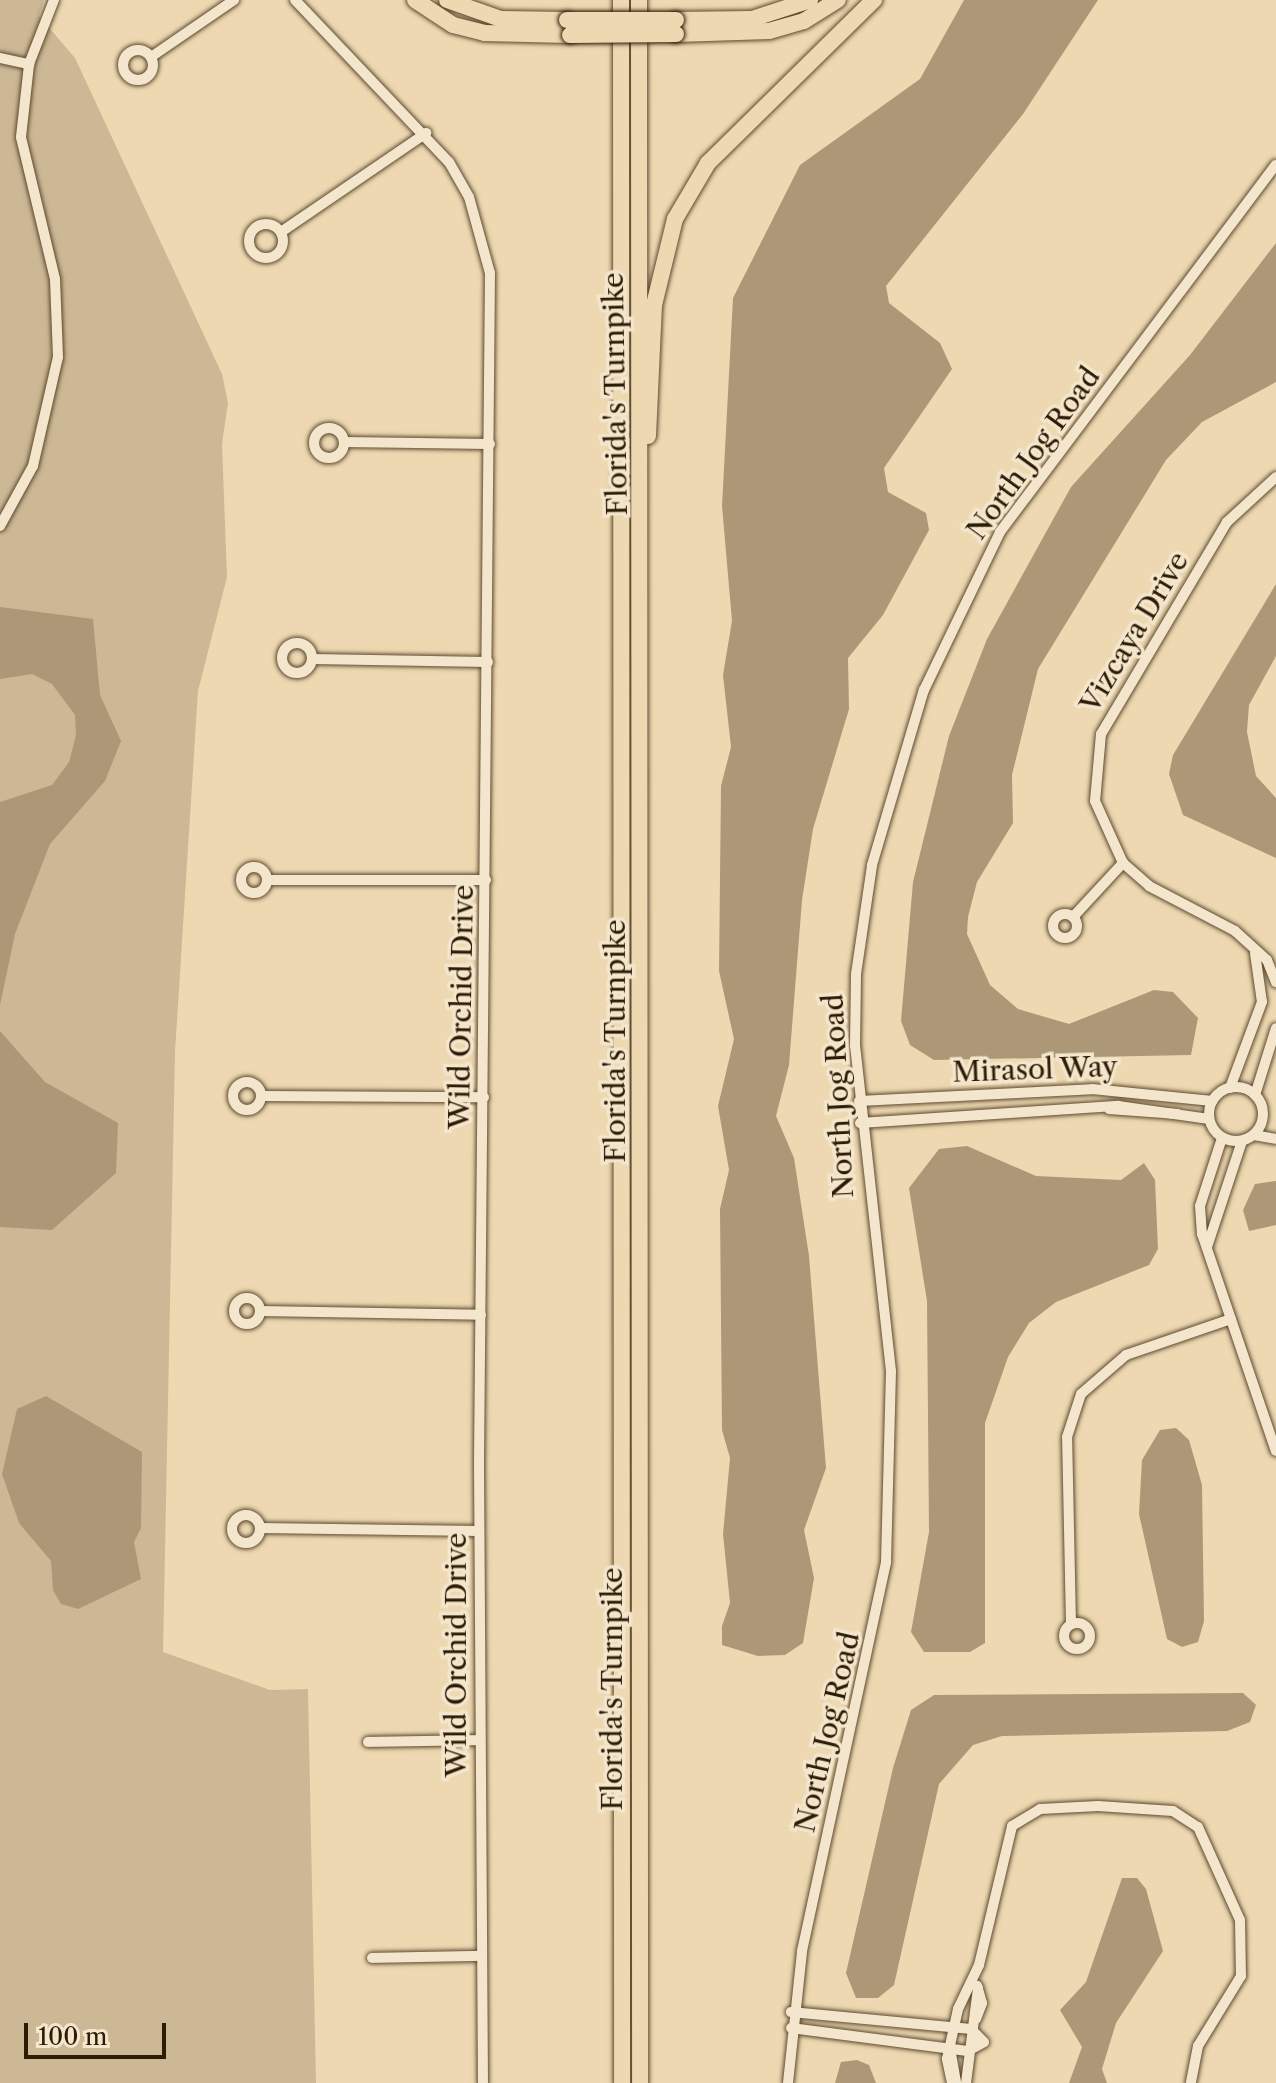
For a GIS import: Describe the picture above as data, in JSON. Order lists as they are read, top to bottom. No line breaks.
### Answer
{"streets":{"highway":["Florida's Turnpike"],"street":["North Jog Road","Vizcaya Drive","Wild Orchid Drive","Mirasol Way"]},"crossings":[["North Jog Road","Mirasol Way"]],"scale_bar":"100 m"}
